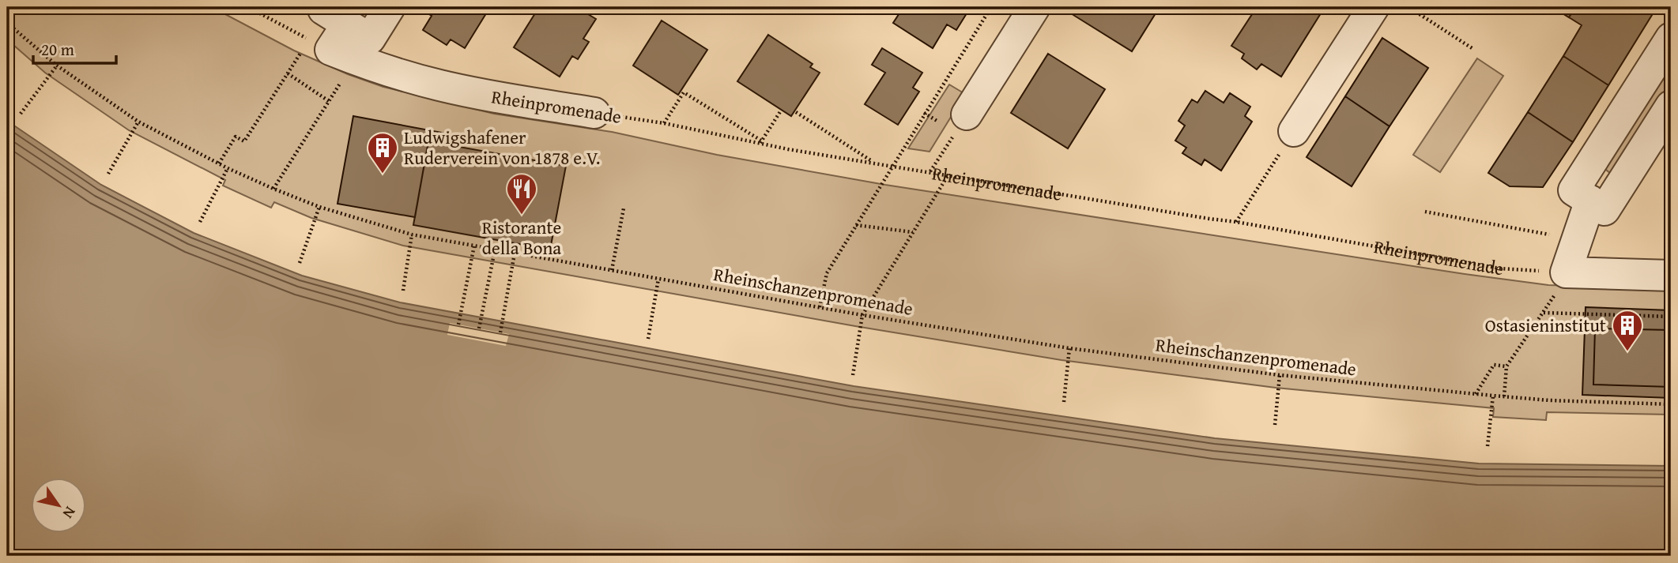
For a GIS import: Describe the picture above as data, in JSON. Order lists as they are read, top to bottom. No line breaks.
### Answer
{"streets":{"street":["Rheinpromenade"],"path":["Rheinschanzenpromenade"]},"places":{"building":["Ludwigshafener Ruderverein von 1878 e.V.","Ostasieninstitut"],"restaurant":["Ristorante della Bona"]},"scale_bar":"20 m","north":"bottom right"}
